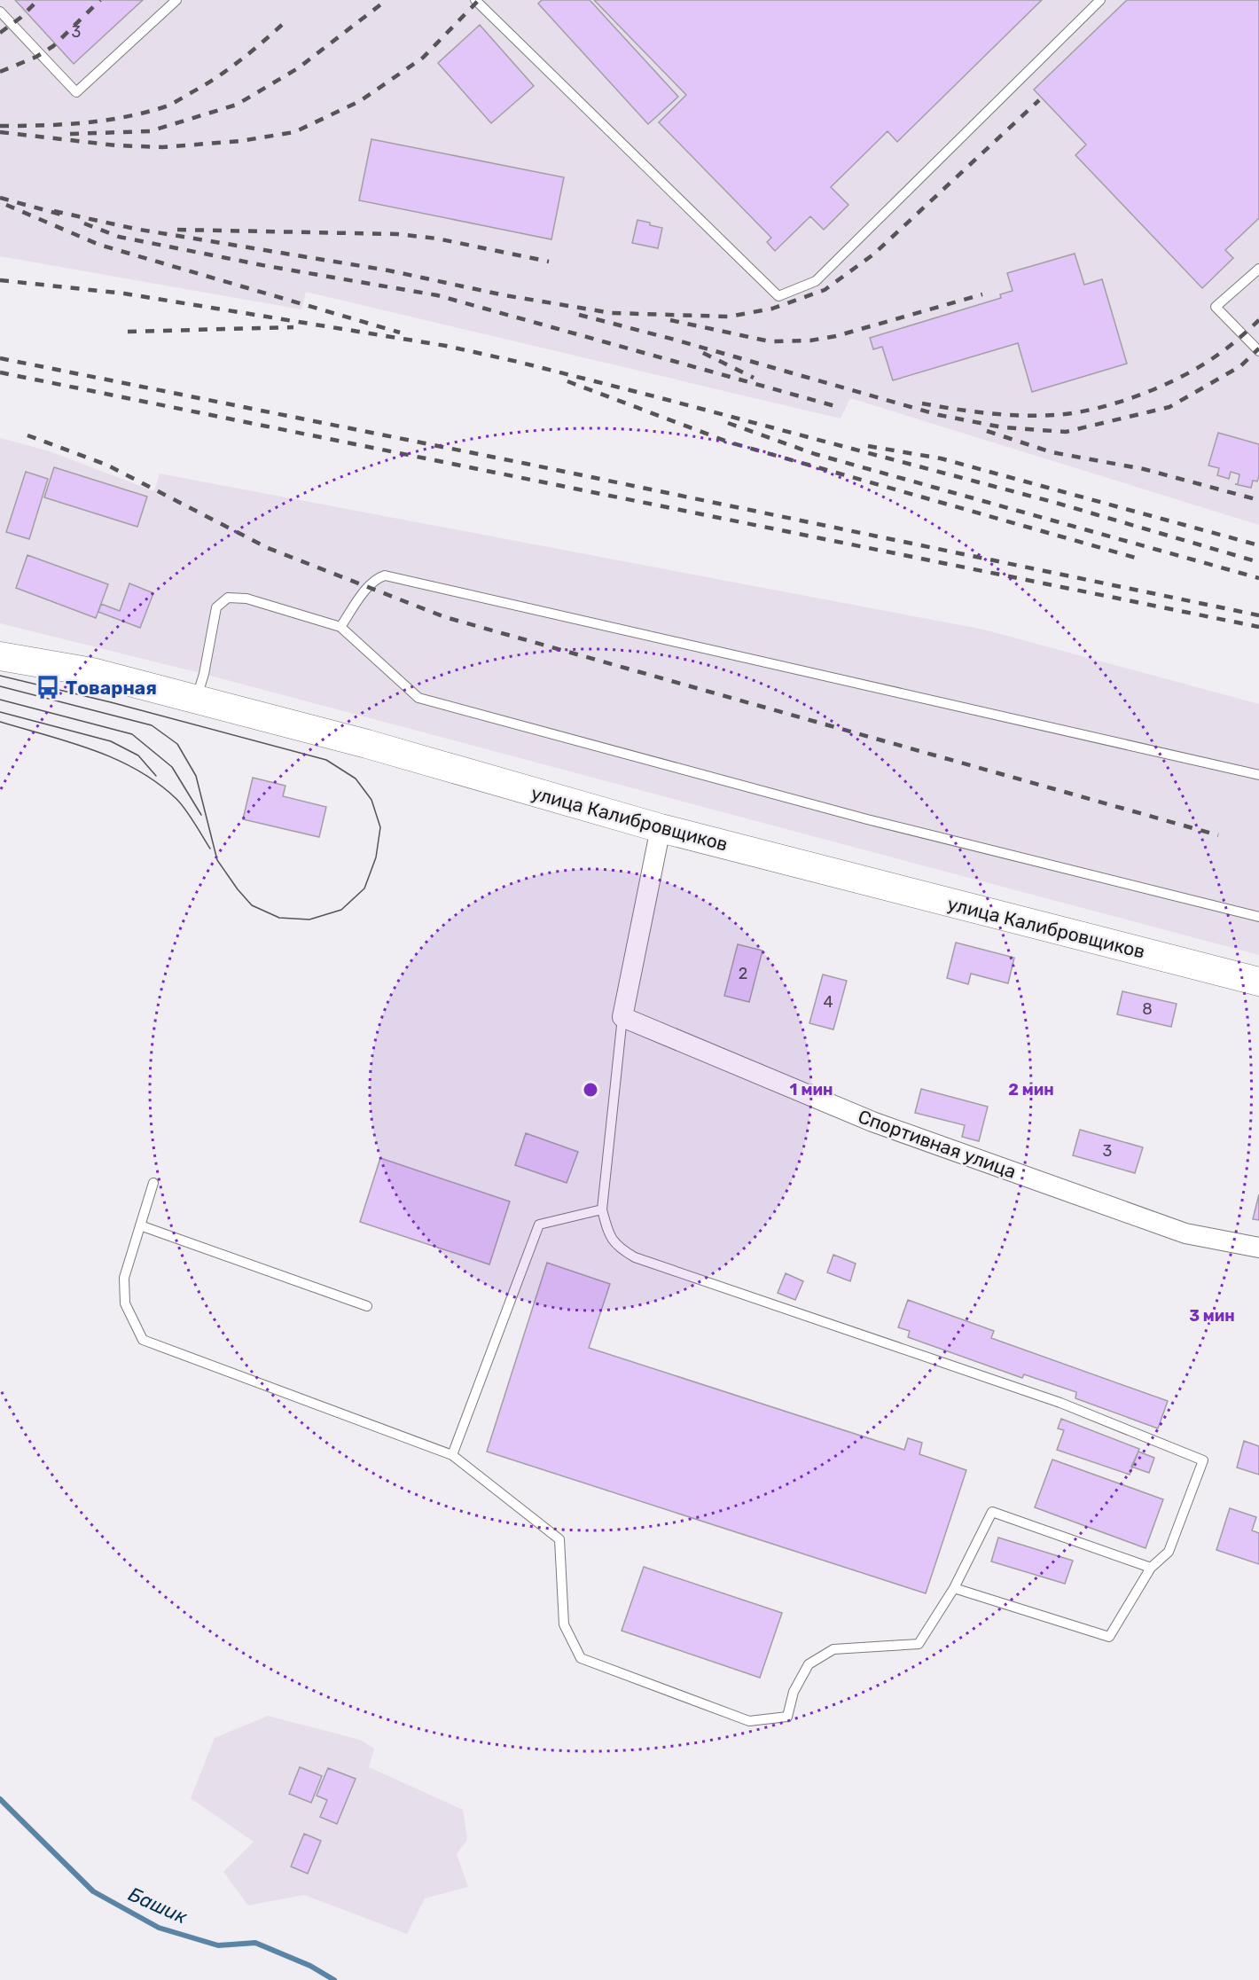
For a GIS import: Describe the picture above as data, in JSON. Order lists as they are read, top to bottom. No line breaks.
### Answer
{"streets":{"street":["улица Калибровщиков","Спортивная улица"]},"water":["Башик"],"places":{"bus stop":["Товарная"]},"house_numbers":["3","2","4","8","3"],"rings":["1 мин","2 мин","3 мин"]}
